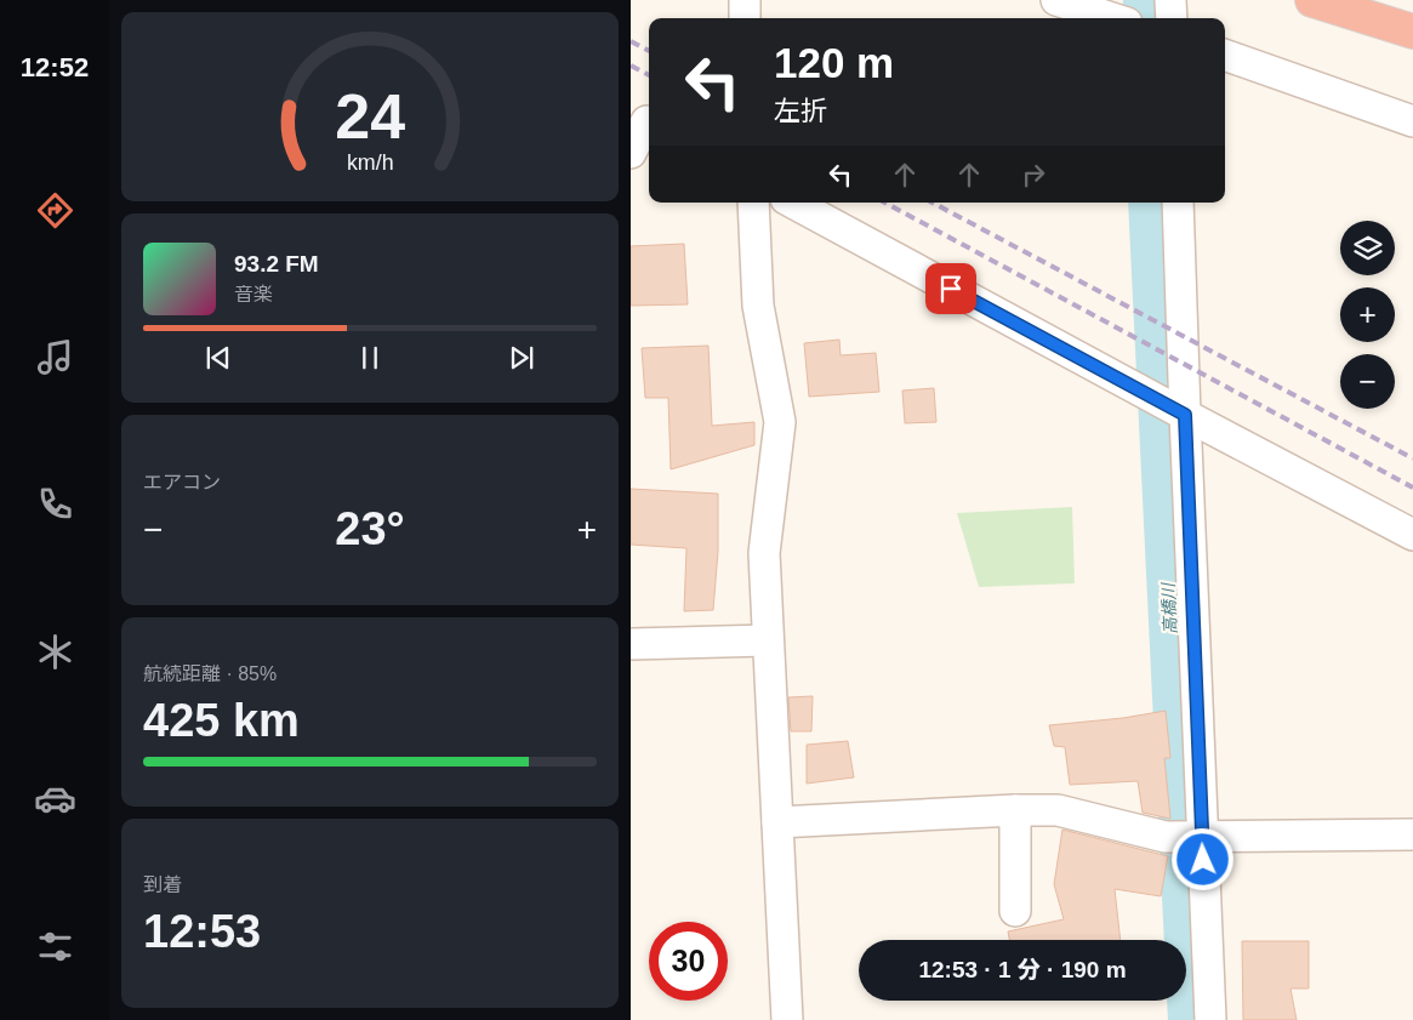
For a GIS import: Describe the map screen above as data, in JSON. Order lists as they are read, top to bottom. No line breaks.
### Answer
{"water":["高橋川"],"page":{"tabs":"12:52","turn":["120 m","左折"],"map_buttons":["+","−"],"song":["93.2 FM","音楽"],"tile":["エアコン",["航続距離 · 85%","425 km"],["到着","12:53"]],"heat":["−","23°","+"],"limit":"30","trip":"12:53 · 1 分 · 190 m","gauge":["24","km/h"]}}
